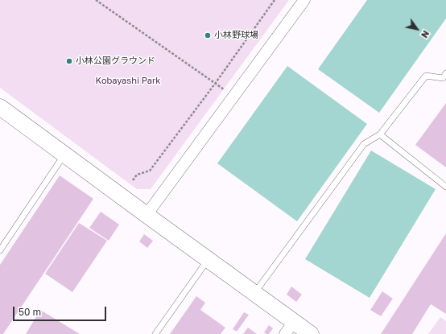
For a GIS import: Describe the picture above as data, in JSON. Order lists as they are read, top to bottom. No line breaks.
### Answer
{"parks":["Kobayashi Park"],"places":["小林野球場","小林公園グラウンド"],"scale_bar":"50 m","north":"bottom right"}
